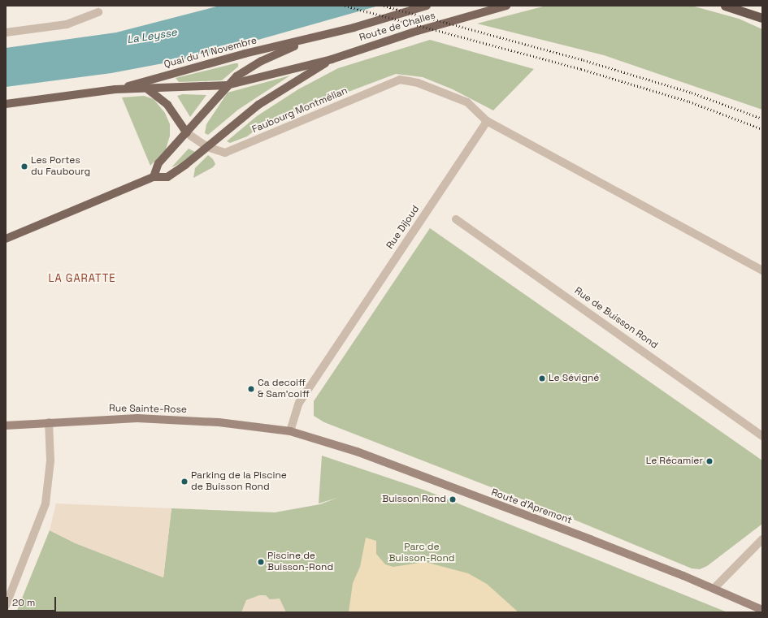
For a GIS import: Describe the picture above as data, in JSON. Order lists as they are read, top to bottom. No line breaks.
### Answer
{"streets":{"main road":["Route de Challes","Quai du 11 Novembre","Faubourg Montmélian","Rue Sainte-Rose","Route d'Apremont"],"street":["Rue Dijoud","Rue de Buisson Rond"]},"crossings":[["Route de Challes","Quai du 11 Novembre"],["Route de Challes","Faubourg Montmélian"],["Quai du 11 Novembre","Faubourg Montmélian"],["Faubourg Montmélian","Rue Dijoud"],["Rue Dijoud","Rue Sainte-Rose"],["Rue Dijoud","Route d'Apremont"],["Rue Sainte-Rose","Route d'Apremont"]],"districts":["LA GARATTE"],"water":["La Leysse"],"parks":["Parc de Buisson-Rond"],"places":["Les Portes du Faubourg","Le Sévigné","Ca decoiff & Sam'coiff","Le Récamier","Parking de la Piscine de Buisson Rond","Buisson Rond","Piscine de Buisson-Rond"],"scale_bar":"20 m"}
